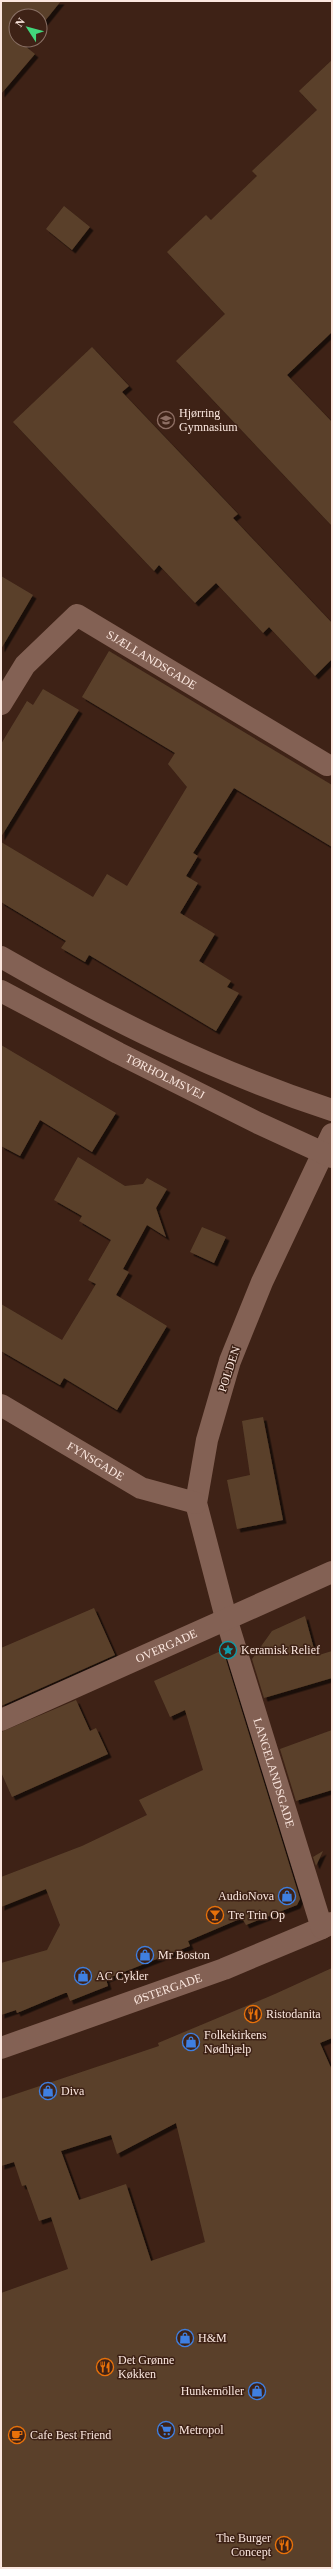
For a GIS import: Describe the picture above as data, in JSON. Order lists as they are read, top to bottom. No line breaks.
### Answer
{"streets":{"street":["SJÆLLANDSGADE","TØRHOLMSVEJ","POLDEN","FYNSGADE","OVERGADE","LANGELANDSGADE","ØSTERGADE"]},"crossings":[["TØRHOLMSVEJ","POLDEN"],["POLDEN","FYNSGADE"],["POLDEN","OVERGADE"],["POLDEN","LANGELANDSGADE"],["OVERGADE","LANGELANDSGADE"],["LANGELANDSGADE","ØSTERGADE"]],"places":{"school or university":["Hjørring Gymnasium"],"place":["Keramisk Relief"],"shop":["AudioNova","Mr Boston","AC Cykler","Folkekirkens Nødhjælp","Diva","H&M","Hunkemöller"],"bar":["Tre Trin Op"],"restaurant":["Ristodanita","Det Grønne Køkken","The Burger Concept"],"supermarket":["Metropol"],"cafe":["Cafe Best Friend"]},"north":"top left"}
